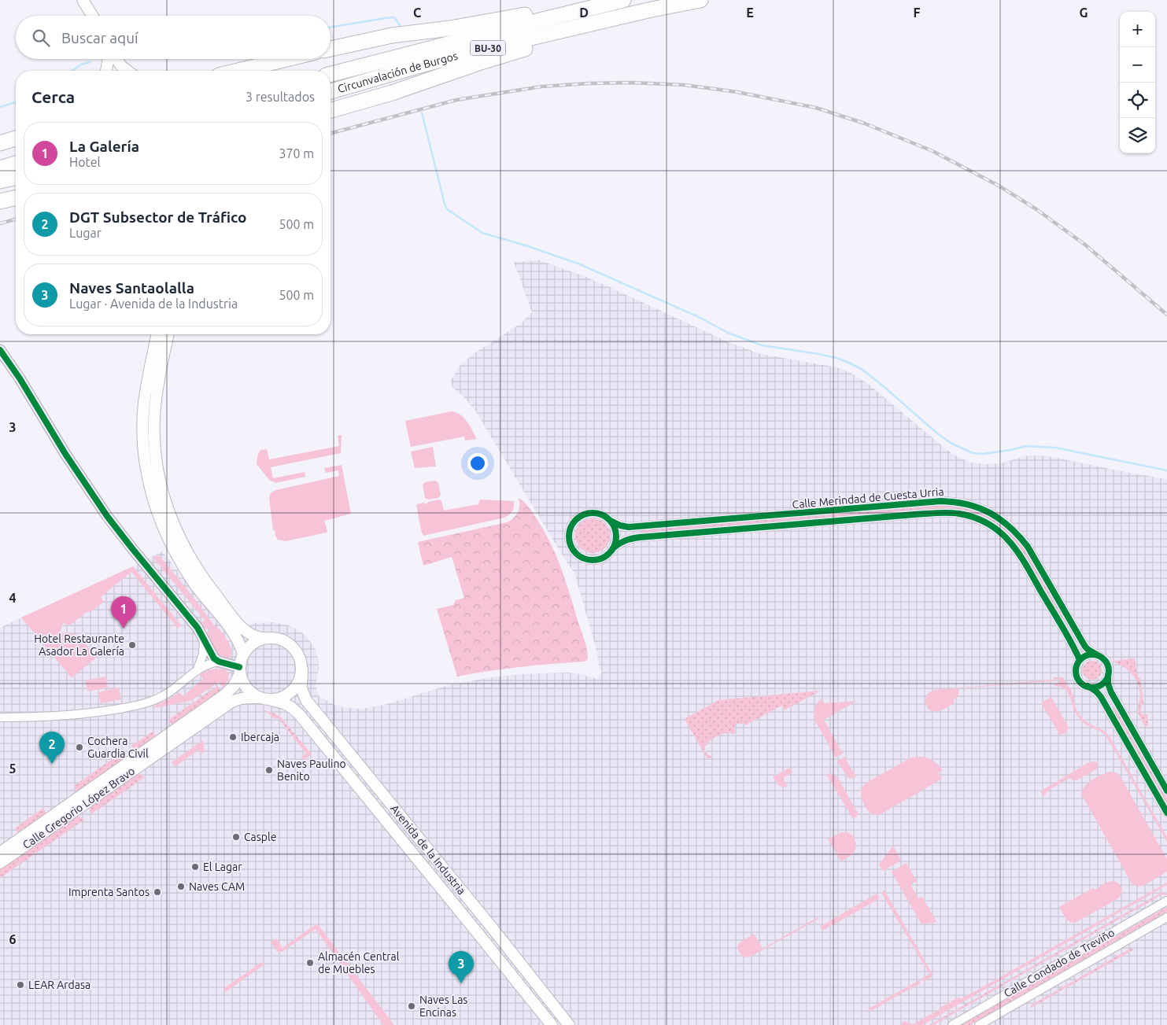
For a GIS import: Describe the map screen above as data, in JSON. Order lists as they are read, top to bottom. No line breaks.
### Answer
{"streets":{"highway":["BU-30","Circunvalación de Burgos"],"main road":["Calle Gregorio López Bravo","Avenida de la Industria"],"street":["Calle Merindad de Cuesta Urria","Calle Condado de Treviño"]},"crossings":[["Calle Gregorio López Bravo","Avenida de la Industria"]],"places":["Hotel Restaurante Asador La Galería","Ibercaja","Cochera Guardia Civil","Naves Paulino Benito","Casple","El Lagar","Naves CAM","Imprenta Santos","Almacén Central de Muebles","LEAR Ardasa","Naves Las Encinas"],"page":{"map_buttons":["+","−"],"search":"Buscar aquí","heading":["Cerca","3 resultados"],"list":[{"mark":"1","name":"La Galería","note":"Hotel","value":"370 m"},{"mark":"2","name":"DGT Subsector de Tráfico","note":"Lugar","value":"500 m"},{"mark":"3","name":"Naves Santaolalla","note":"Lugar · Avenida de la Industria","value":"500 m"}],"pins":["1","2","3"]},"grid":{"columns":["C","D","E","F","G"],"rows":["3","4","5","6"]}}
